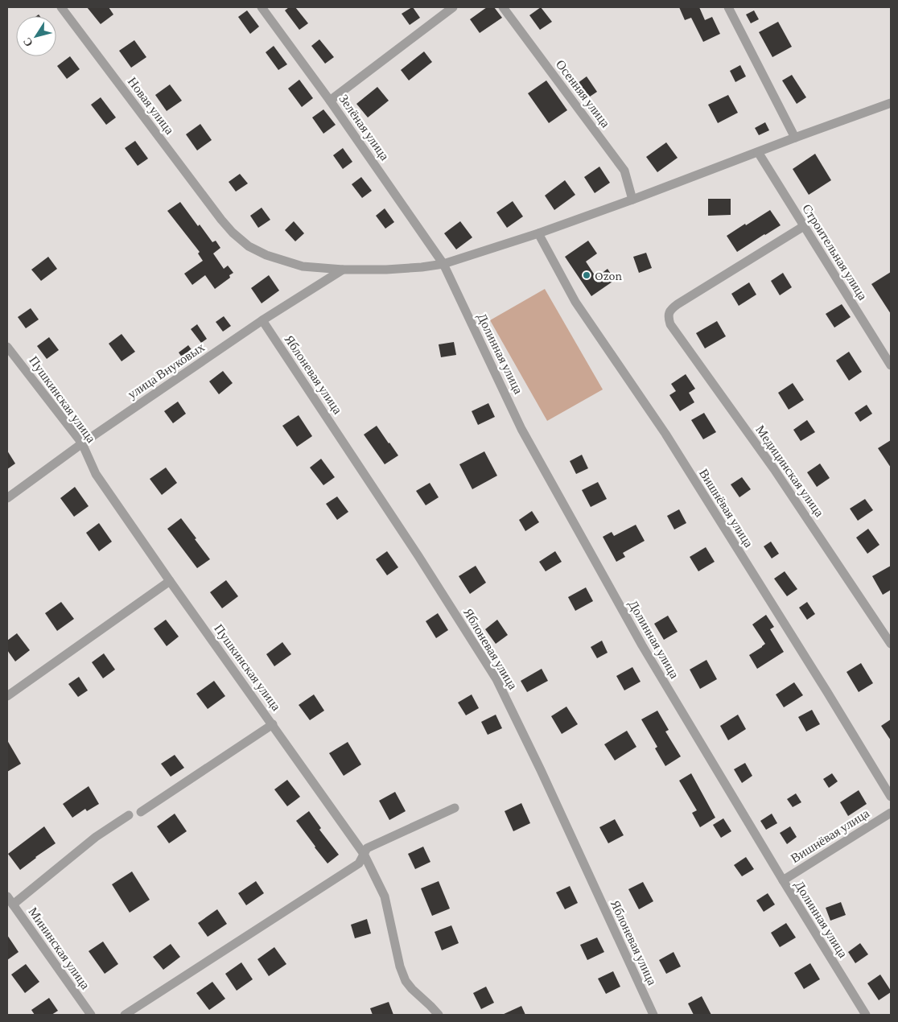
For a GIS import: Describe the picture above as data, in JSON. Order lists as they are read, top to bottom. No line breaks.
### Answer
{"streets":{"street":["Осенняя улица","Новая улица","Зелёная улица","Строительная улица","Долинная улица","улица Внуковых","Яблоневая улица","Пушкинская улица","Медицинская улица","Вишнёвая улица","Мининская улица"]},"crossings":[["Осенняя улица","Новая улица"],["Новая улица","Зелёная улица"],["Новая улица","Строительная улица"],["Новая улица","Долинная улица"],["Новая улица","улица Внуковых"],["Новая улица","Вишнёвая улица"],["Зелёная улица","Долинная улица"],["Строительная улица","Медицинская улица"],["Долинная улица","Вишнёвая улица"],["улица Внуковых","Яблоневая улица"],["улица Внуковых","Пушкинская улица"]],"places":["Ozon"],"north":"bottom left"}
